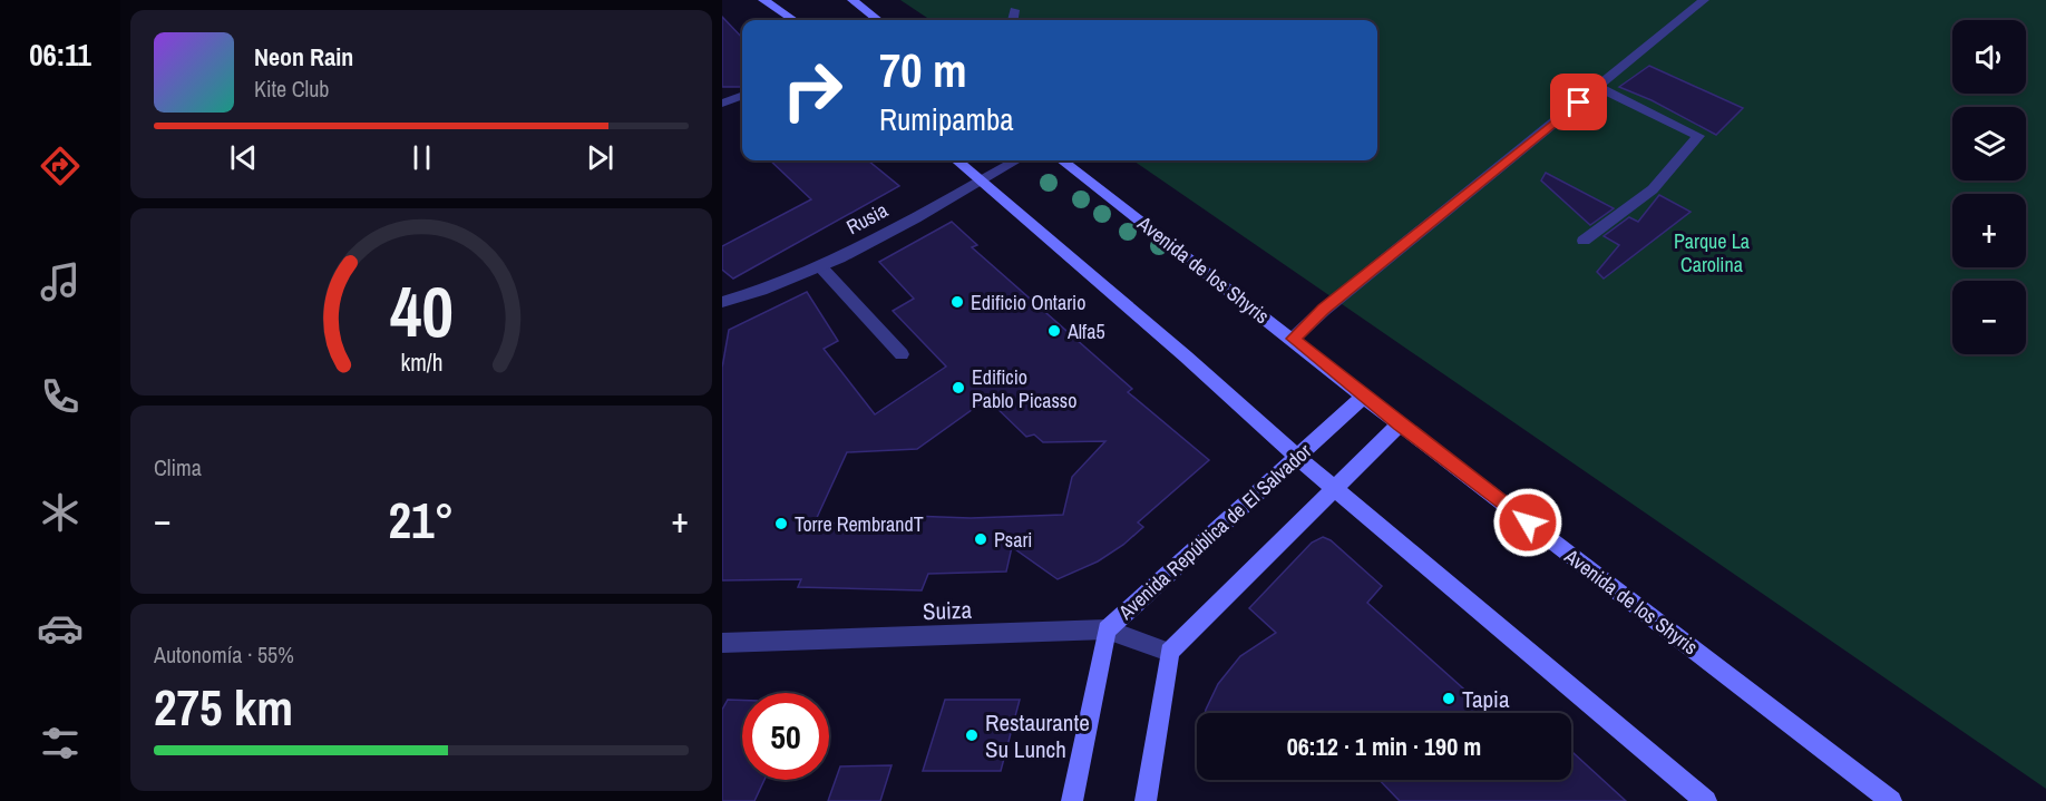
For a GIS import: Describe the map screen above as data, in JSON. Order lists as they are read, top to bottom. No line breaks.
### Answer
{"streets":{"main road":["Avenida de los Shyris","Avenida República de El Salvador"],"street":["Rusia","Suiza"]},"crossings":[["Avenida de los Shyris","Avenida República de El Salvador"],["Avenida República de El Salvador","Suiza"]],"parks":["Parque La Carolina"],"places":["Edificio Ontario","Alfa5","Edificio Pablo Picasso","Torre RembrandT","Psari","Tapia","Restaurante Su Lunch"],"page":{"tabs":"06:11","map_buttons":["+","−"],"turn":["70 m","Rumipamba"],"song":["Neon Rain","Kite Club"],"tile":["Clima",["Autonomía · 55%","275 km"]],"heat":["−","21°","+"],"limit":"50","trip":"06:12 · 1 min · 190 m","gauge":["40","km/h"]}}
